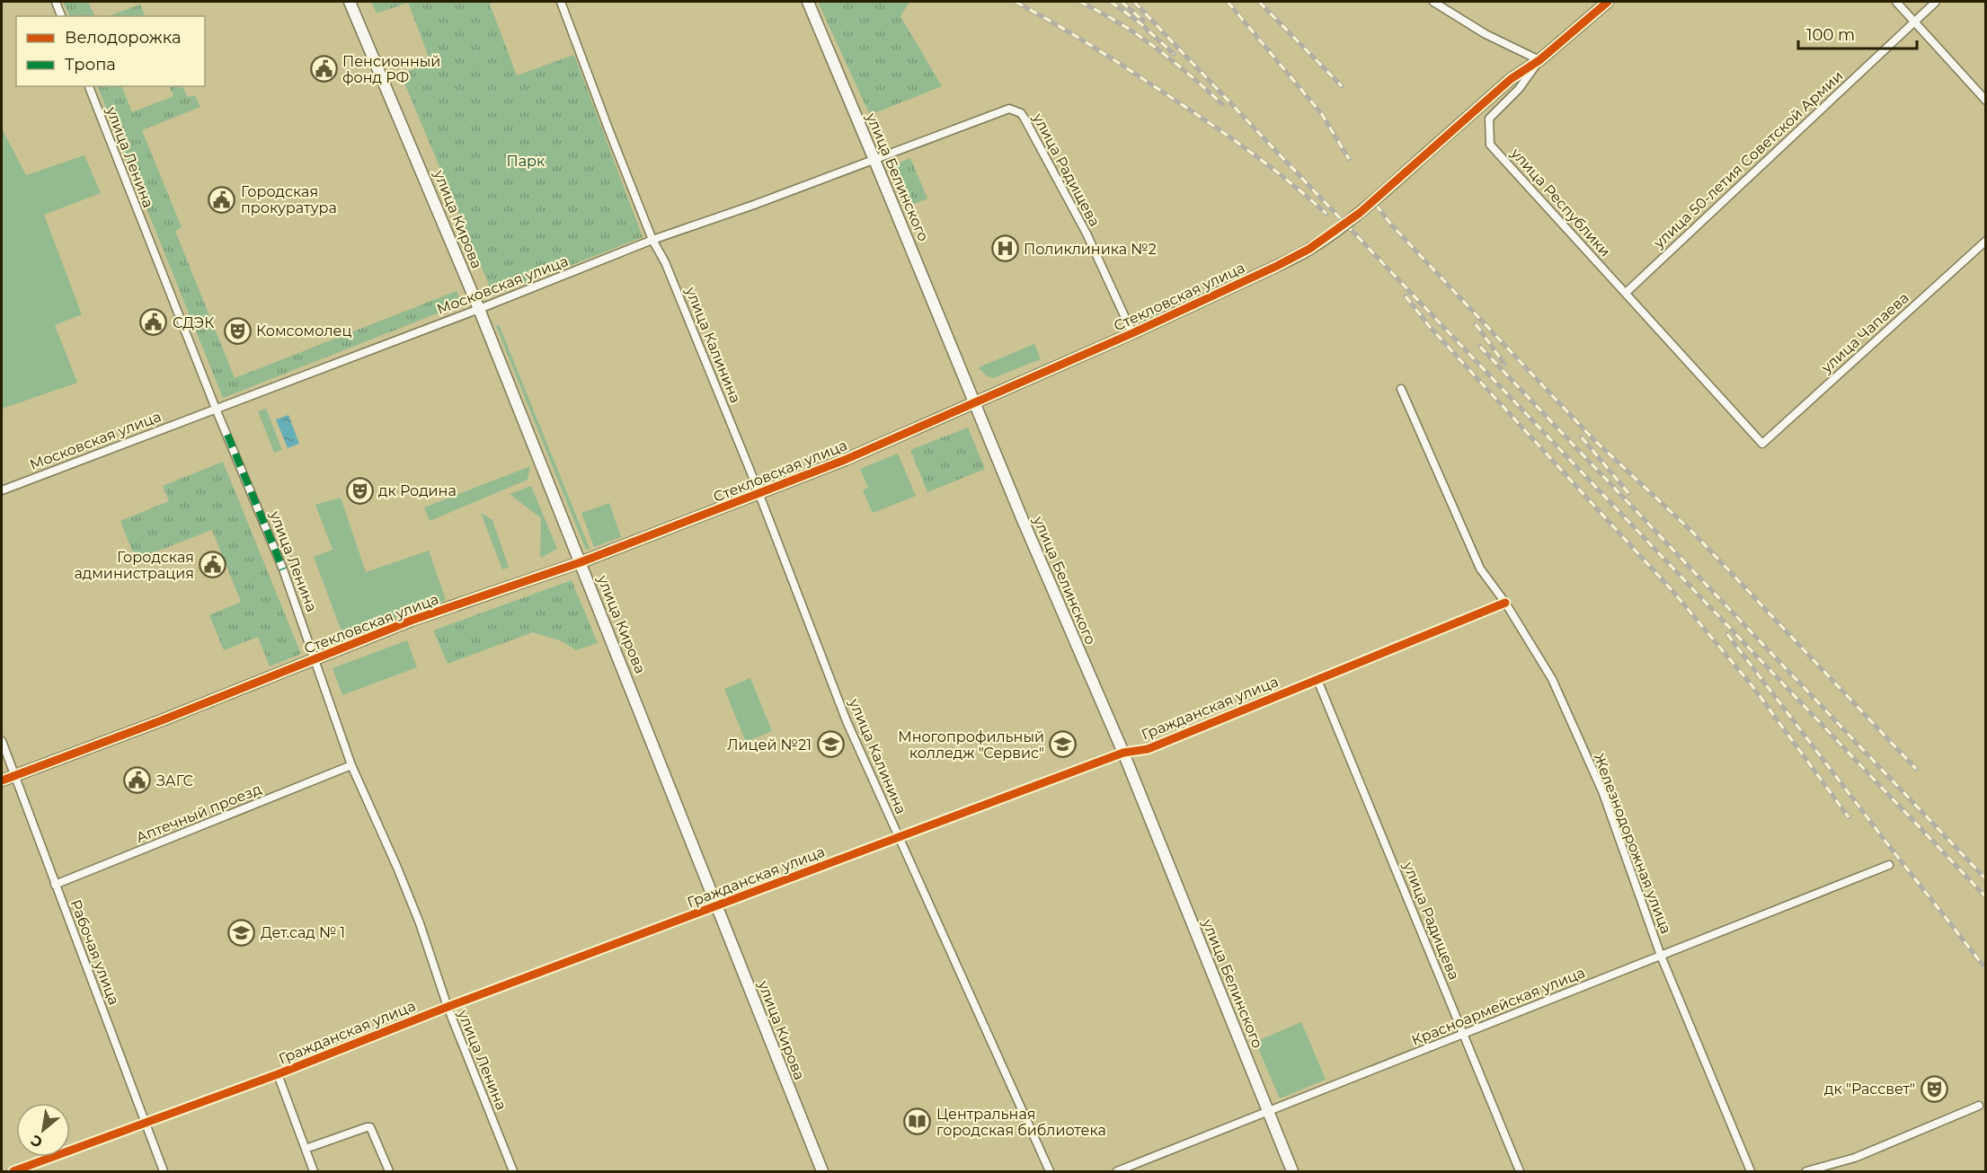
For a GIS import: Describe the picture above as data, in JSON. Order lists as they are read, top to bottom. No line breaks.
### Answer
{"streets":{"street":["улица Ленина","улица 50-летия Советской Армии","улица Радищева","улица Белинского","улица Республики","улица Кирова","Московская улица","Стекловская улица","улица Чапаева","улица Калинина","Гражданская улица","Аптечный проезд","Железнодорожная улица","Рабочая улица","Красноармейская улица"]},"crossings":[["улица Ленина","Московская улица"],["улица Ленина","Стекловская улица"],["улица Ленина","Гражданская улица"],["улица Ленина","Аптечный проезд"],["улица 50-летия Советской Армии","улица Республики"],["улица Радищева","Московская улица"],["улица Радищева","Стекловская улица"],["улица Радищева","Гражданская улица"],["улица Радищева","Красноармейская улица"],["улица Белинского","Московская улица"],["улица Белинского","Стекловская улица"],["улица Белинского","Гражданская улица"],["улица Белинского","Красноармейская улица"],["улица Республики","Стекловская улица"],["улица Республики","улица Чапаева"],["улица Кирова","Московская улица"],["улица Кирова","Стекловская улица"],["улица Кирова","Гражданская улица"],["Московская улица","улица Калинина"],["Стекловская улица","улица Калинина"],["Стекловская улица","Рабочая улица"],["улица Калинина","Гражданская улица"],["Гражданская улица","Железнодорожная улица"],["Гражданская улица","Рабочая улица"],["Аптечный проезд","Рабочая улица"],["Железнодорожная улица","Красноармейская улица"]],"parks":["Парк"],"places":{"public building":["Пенсионный фонд РФ","Городская прокуратура","СДЭК","Городская администрация","ЗАГС"],"hospital":["Поликлиника №2"],"theatre":["Комсомолец","дк Родина","дк \"Рассвет\""],"school or university":["Лицей №21","Многопрофильный колледж \"Сервис\"","Дет.сад № 1"],"library":["Центральная городская библиотека"]},"legend":["Велодорожка","Тропа"],"scale_bar":"100 m","north":"bottom left"}
